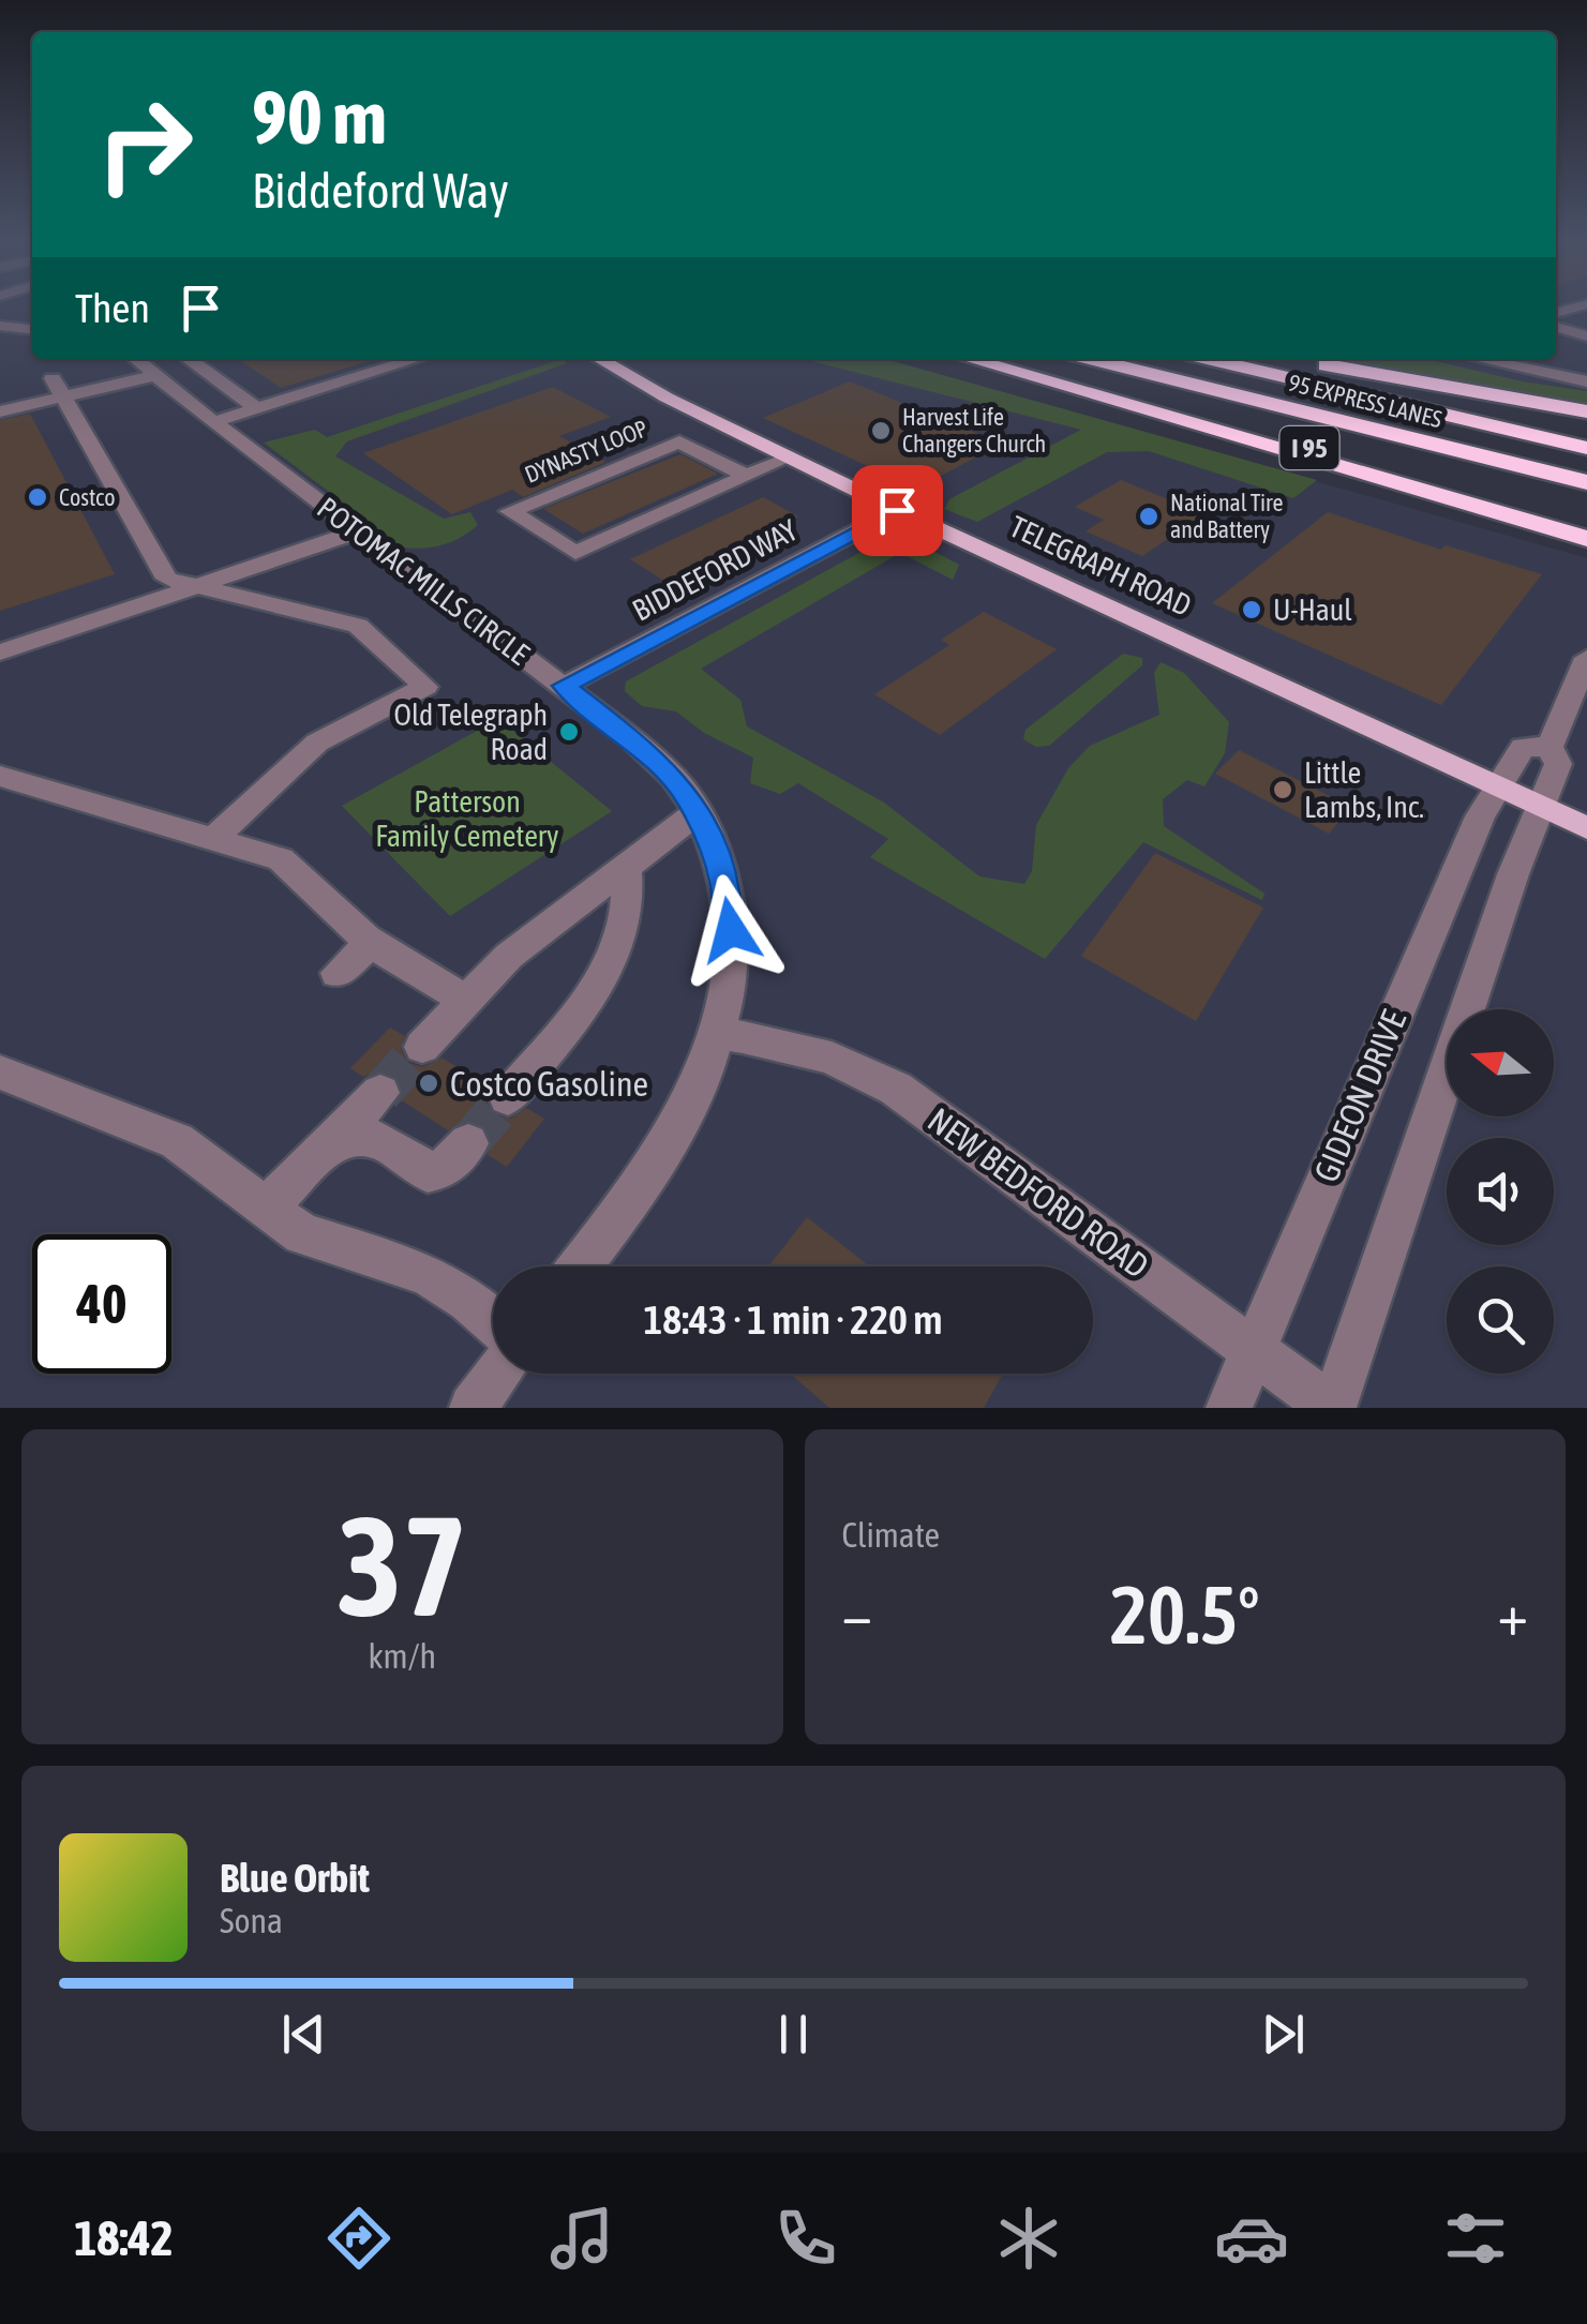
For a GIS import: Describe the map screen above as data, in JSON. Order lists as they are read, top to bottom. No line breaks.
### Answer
{"streets":{"highway":["95 EXPRESS LANES","I 95"],"main road":["TELEGRAPH ROAD"],"street":["DYNASTY LOOP","BIDDEFORD WAY","POTOMAC MILLS CIRCLE","GIDEON DRIVE","NEW BEDFORD ROAD"]},"crossings":[["DYNASTY LOOP","TELEGRAPH ROAD"],["TELEGRAPH ROAD","BIDDEFORD WAY"],["TELEGRAPH ROAD","GIDEON DRIVE"],["BIDDEFORD WAY","POTOMAC MILLS CIRCLE"],["POTOMAC MILLS CIRCLE","NEW BEDFORD ROAD"],["GIDEON DRIVE","NEW BEDFORD ROAD"]],"parks":["Patterson Family Cemetery"],"places":["Harvest Life Changers Church","Costco","National Tire and Battery","U-Haul","Old Telegraph Road","Little Lambs, Inc.","Costco Gasoline"],"north":"left","page":{"turn":["90 m","Biddeford Way"],"then":"Then","limit":"40","trip":"18:43 · 1 min · 220 m","tile":[["37","km/h"],"Climate"],"heat":["−","20.5°","+"],"song":["Blue Orbit","Sona"],"tabs":"18:42"}}
